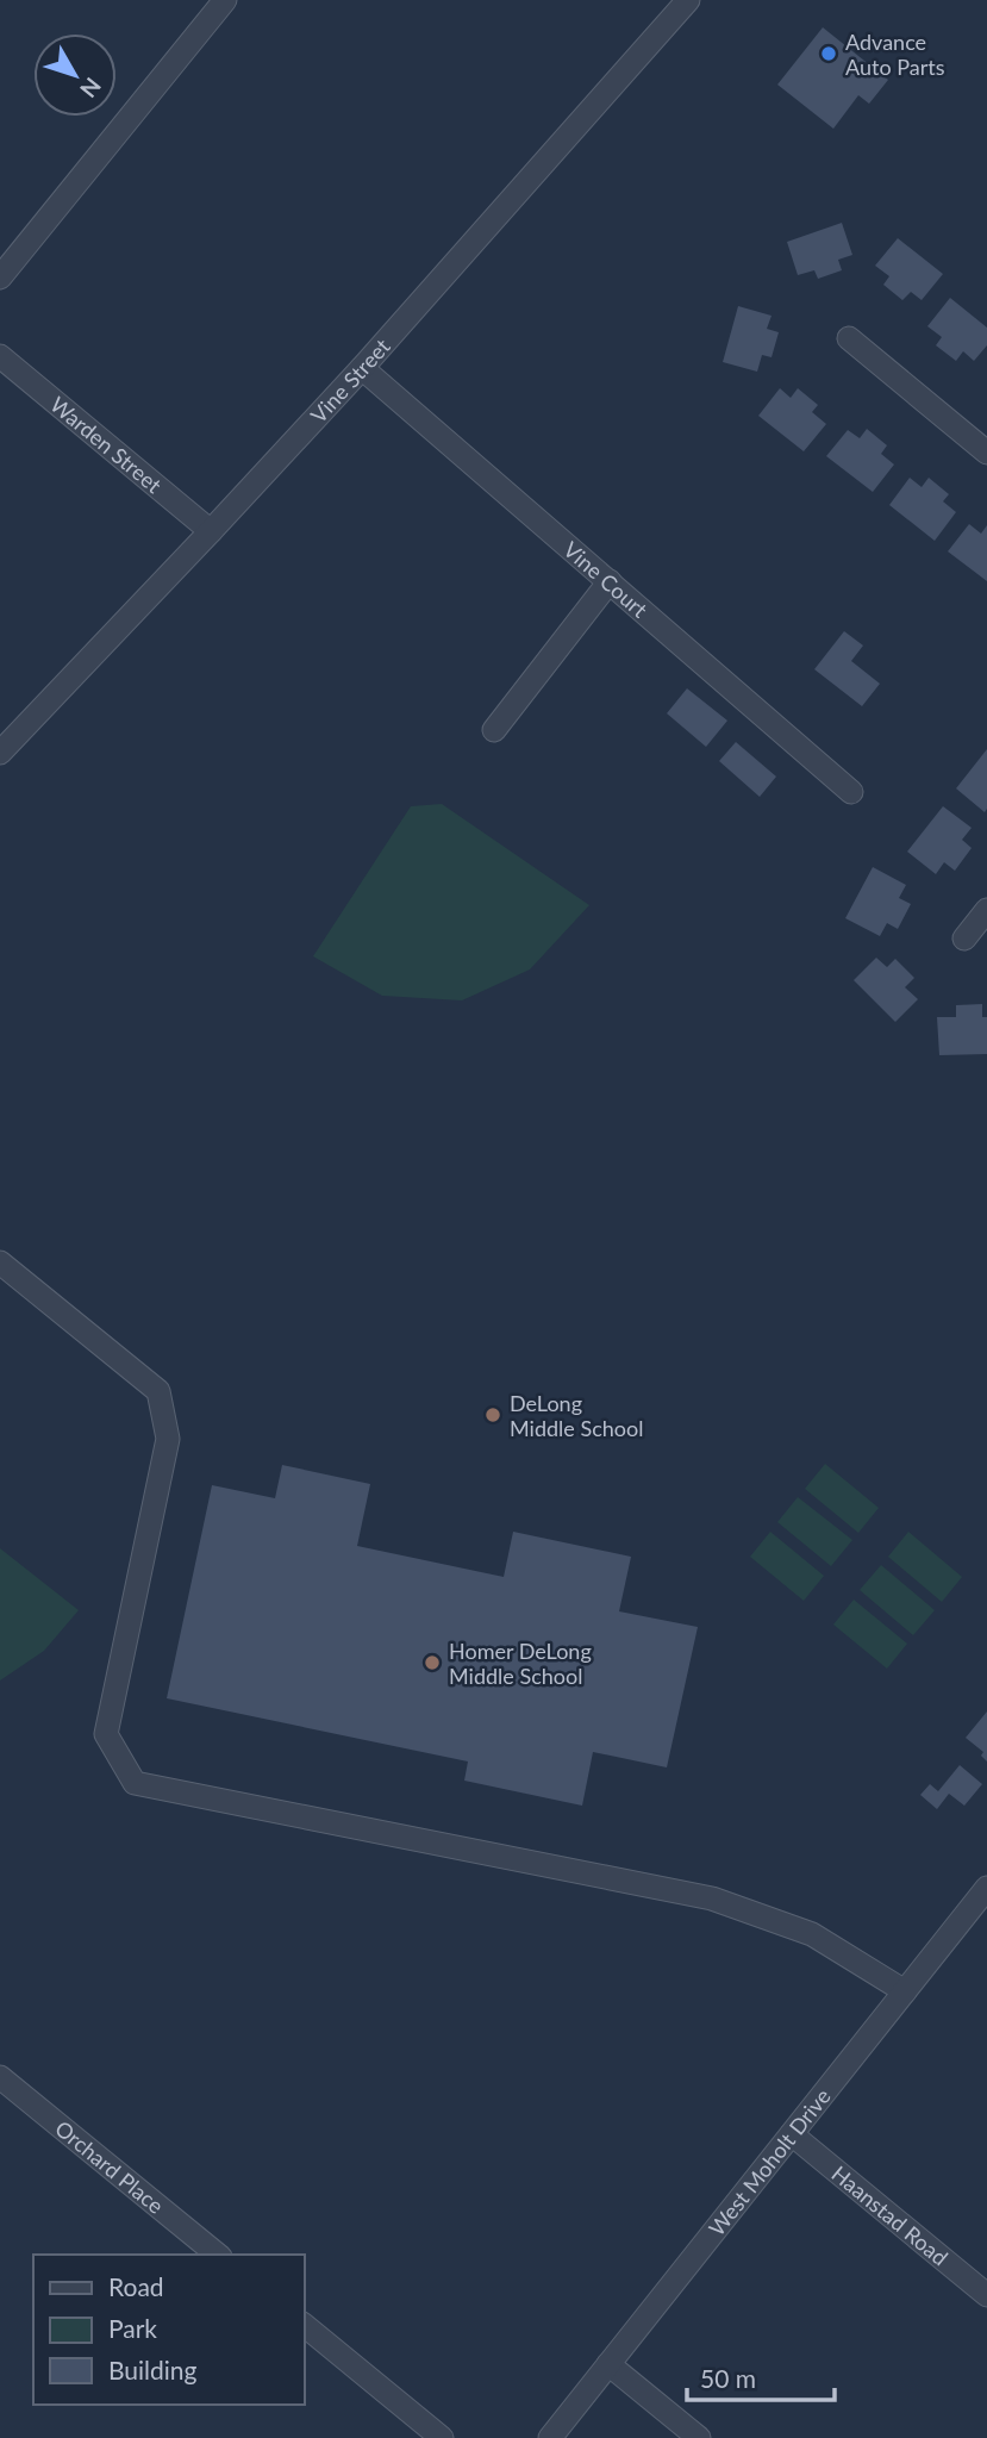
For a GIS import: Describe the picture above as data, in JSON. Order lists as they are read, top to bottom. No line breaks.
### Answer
{"streets":{"street":["Vine Street","Warden Street","Vine Court","West Moholt Drive","Orchard Place","Haanstad Road"]},"crossings":[["Vine Street","Warden Street"],["Vine Street","Vine Court"],["West Moholt Drive","Haanstad Road"]],"places":["Advance Auto Parts","DeLong Middle School","Homer DeLong Middle School"],"legend":["Road","Park","Building"],"scale_bar":"50 m","north":"bottom right"}
